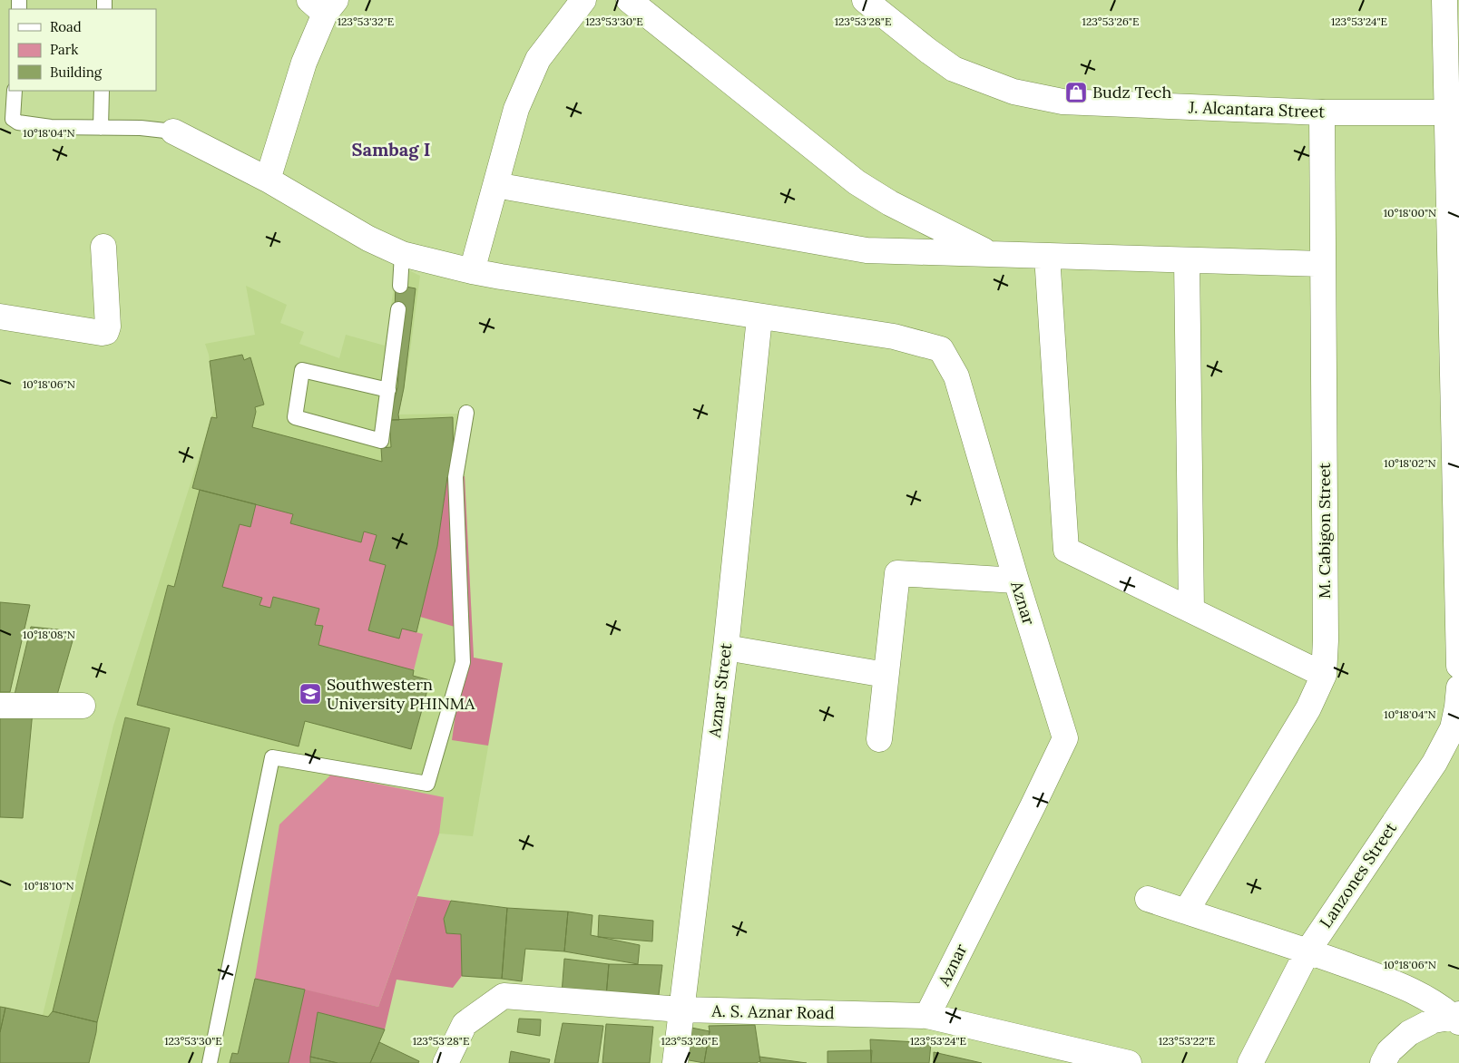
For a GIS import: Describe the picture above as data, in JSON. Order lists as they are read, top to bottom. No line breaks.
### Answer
{"streets":{"street":["J. Alcantara Street","M. Cabigon Street","Aznar","Aznar Street","Lanzones Street","A. S. Aznar Road"]},"crossings":[["J. Alcantara Street","M. Cabigon Street"],["Aznar","Aznar Street"],["Aznar","A. S. Aznar Road"],["Aznar Street","A. S. Aznar Road"]],"districts":["Sambag I"],"places":{"shop":["Budz Tech"],"school or university":["Southwestern University PHINMA"]},"legend":["Road","Park","Building"],"coordinates":["123°53'32\"E","123°53'30\"E","123°53'28\"E","123°53'26\"E","123°53'24\"E","10°18'04\"N","10°18'00\"N","10°18'06\"N","10°18'02\"N","10°18'08\"N","10°18'10\"N","123°53'22\"E"]}
